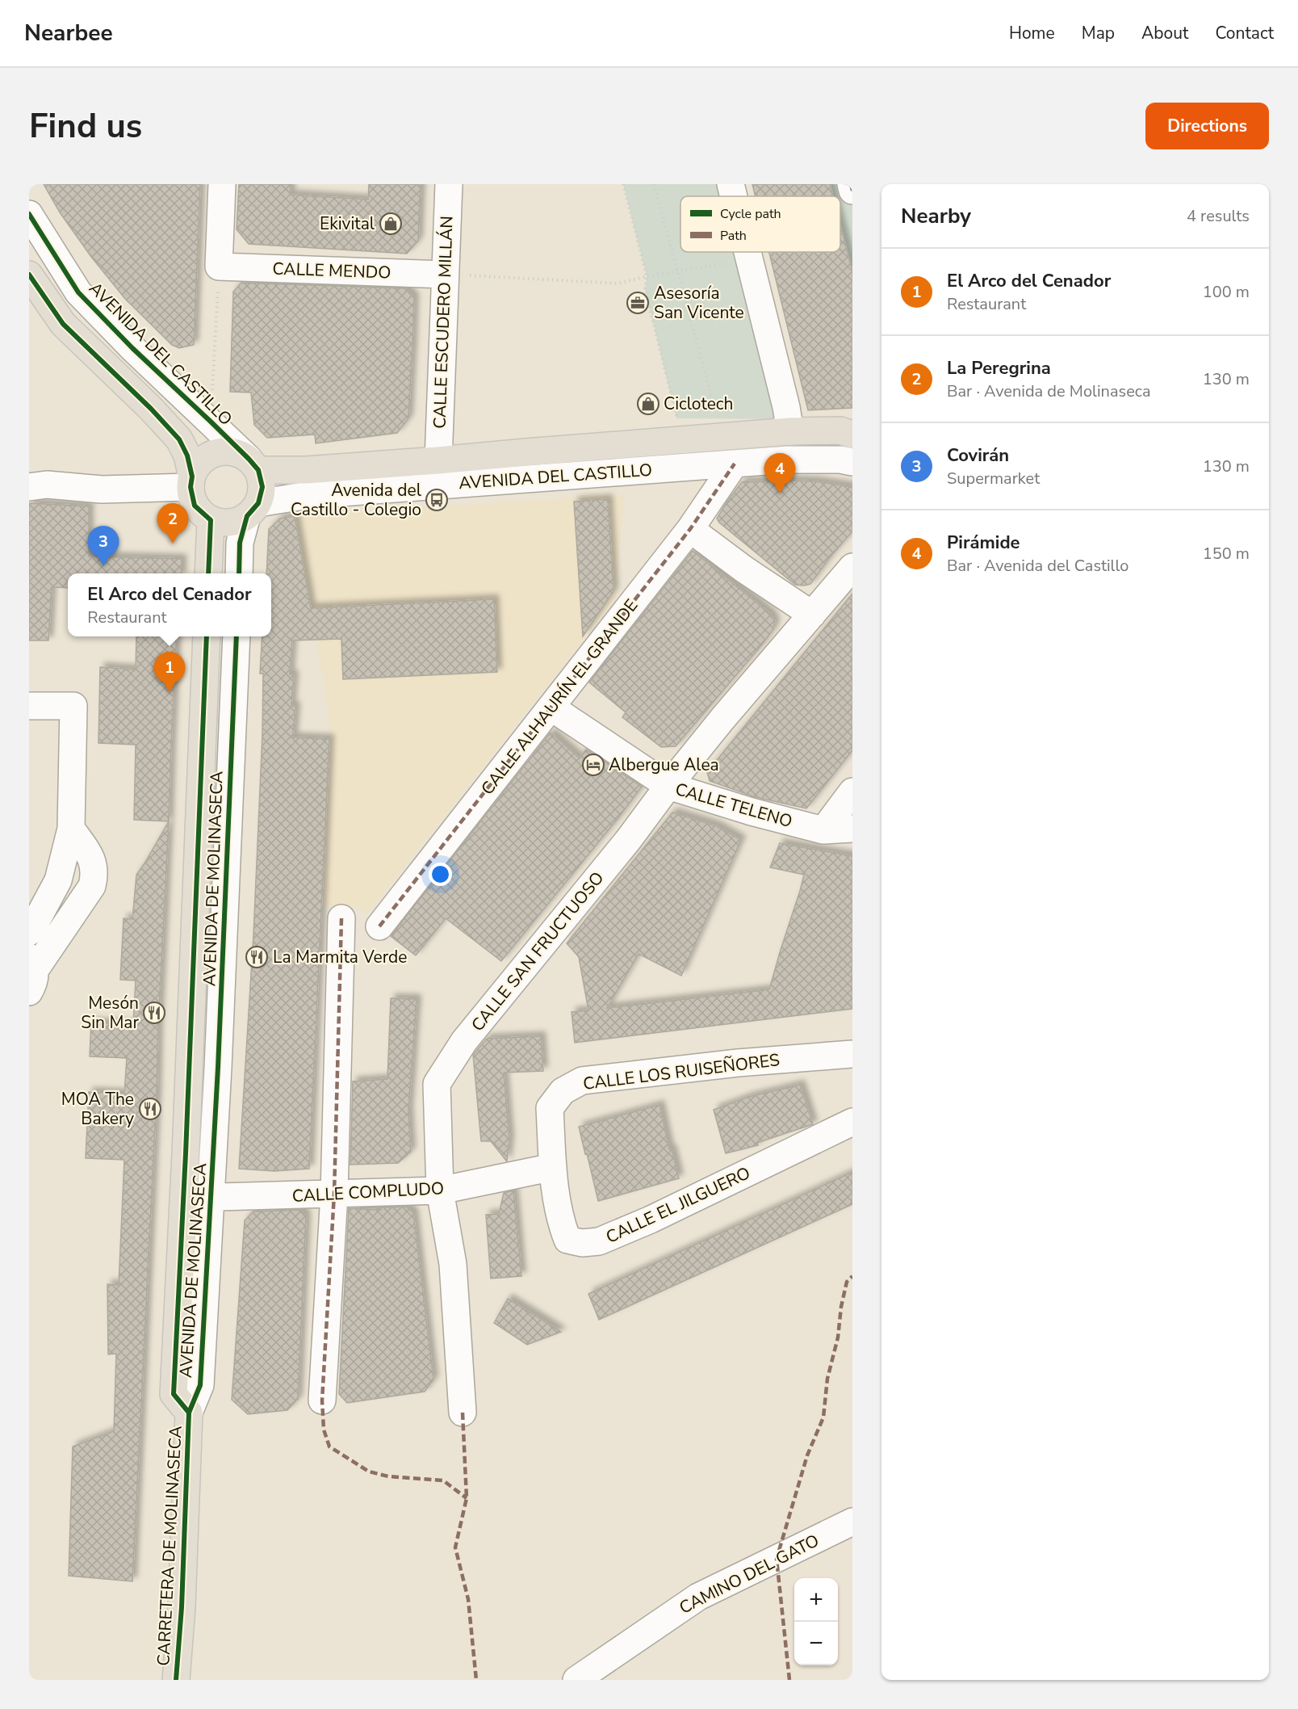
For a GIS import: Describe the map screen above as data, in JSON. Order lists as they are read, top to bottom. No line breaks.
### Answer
{"streets":{"main road":["AVENIDA DEL CASTILLO","AVENIDA DE MOLINASECA","CARRETERA DE MOLINASECA"],"street":["CALLE MENDO","CALLE ESCUDERO MILLÁN","CALLE ALHAURÍN EL GRANDE","CALLE TELENO","CALLE SAN FRUCTUOSO","CALLE LOS RUISEÑORES","CALLE COMPLUDO","CALLE EL JILGUERO","CAMINO DEL GATO"]},"crossings":[["CALLE MENDO","CALLE ESCUDERO MILLÁN"],["CALLE ESCUDERO MILLÁN","AVENIDA DEL CASTILLO"],["AVENIDA DEL CASTILLO","CALLE ALHAURÍN EL GRANDE"],["CALLE ALHAURÍN EL GRANDE","CALLE TELENO"],["CALLE TELENO","CALLE SAN FRUCTUOSO"],["AVENIDA DE MOLINASECA","CALLE COMPLUDO"],["AVENIDA DE MOLINASECA","CARRETERA DE MOLINASECA"],["CALLE SAN FRUCTUOSO","CALLE COMPLUDO"],["CALLE LOS RUISEÑORES","CALLE COMPLUDO"],["CALLE LOS RUISEÑORES","CALLE EL JILGUERO"],["CALLE COMPLUDO","CALLE EL JILGUERO"]],"places":{"shop":["Ekivital","Ciclotech"],"office":["Asesoría San Vicente"],"bus stop":["Avenida del Castillo - Colegio"],"hotel":["Albergue Alea"],"restaurant":["La Marmita Verde","Mesón Sin Mar","MOA The Bakery"]},"legend":["Cycle path","Path"],"page":{"header":"Nearbee","nav":["Home","Map","About","Contact"],"buttons":"Directions","title":"Find us","heading":["Nearby","4 results"],"list":[{"mark":"1","name":"El Arco del Cenador","note":"Restaurant","value":"100 m"},{"mark":"2","name":"La Peregrina","note":"Bar · Avenida de Molinaseca","value":"130 m"},{"mark":"3","name":"Covirán","note":"Supermarket","value":"130 m"},{"mark":"4","name":"Pirámide","note":"Bar · Avenida del Castillo","value":"150 m"}],"pins":["4","2","3","1"],"popup":["El Arco del Cenador","Restaurant"],"map_buttons":["+","−"]}}
